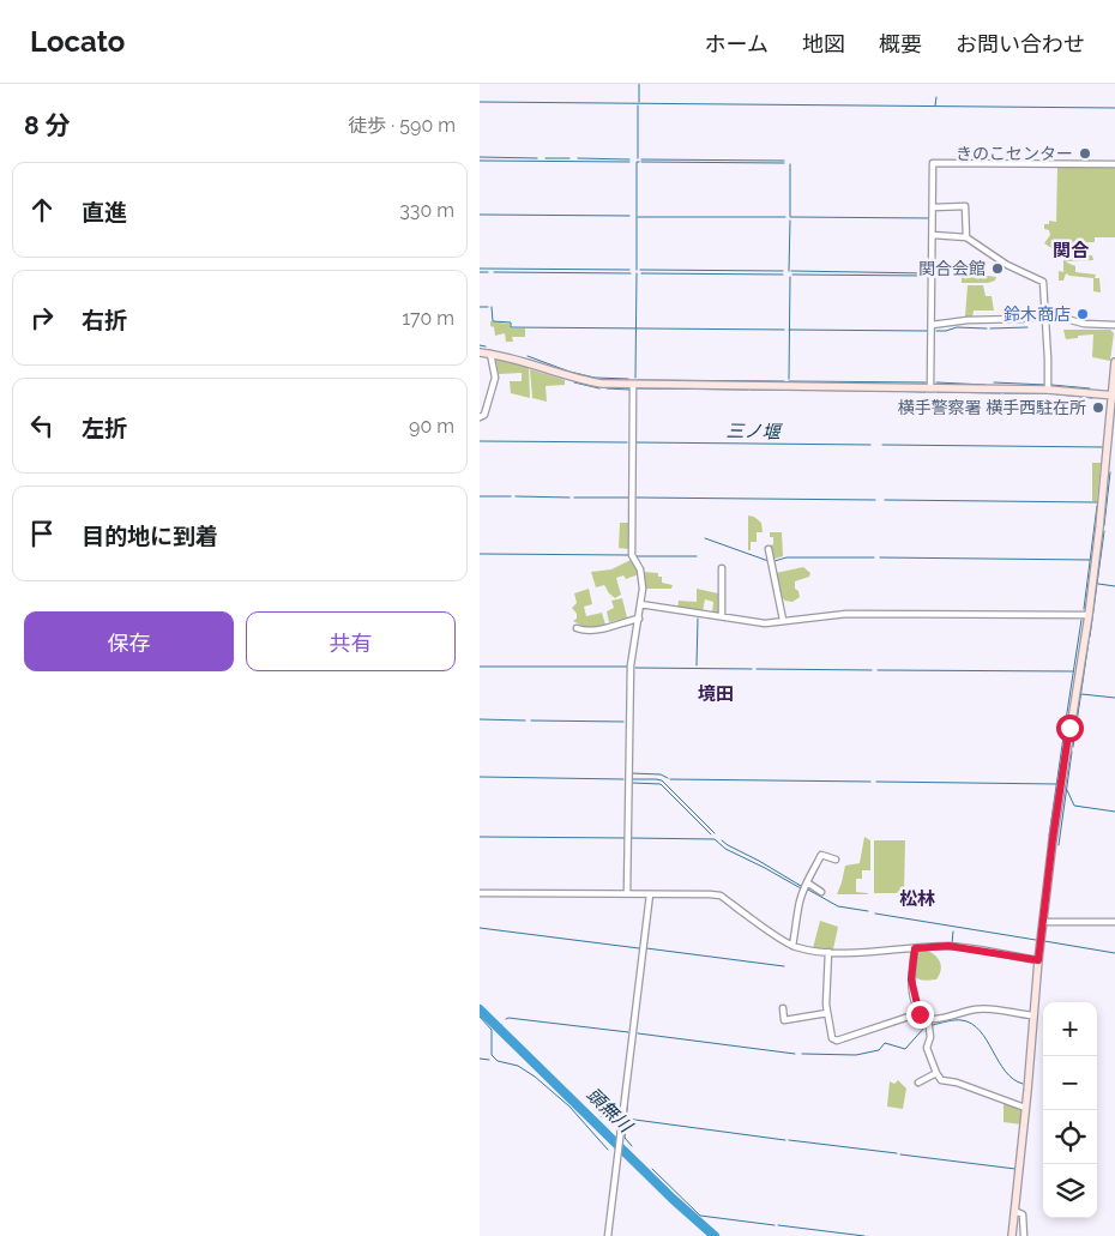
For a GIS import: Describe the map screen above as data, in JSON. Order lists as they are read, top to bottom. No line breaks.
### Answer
{"districts":["関合","境田","松林"],"water":["三ノ堰","頭無川"],"places":["きのこセンター","関合会館","鈴木商店","横手警察署 横手西駐在所"],"page":{"header":"Locato","nav":["ホーム","地図","概要","お問い合わせ"],"heading":["8 分","徒歩 · 590 m"],"list":[["直進","330 m"],["右折","170 m"],["左折","90 m"],"目的地に到着"],"buttons":["保存","共有"],"map_buttons":["+","−"]}}
